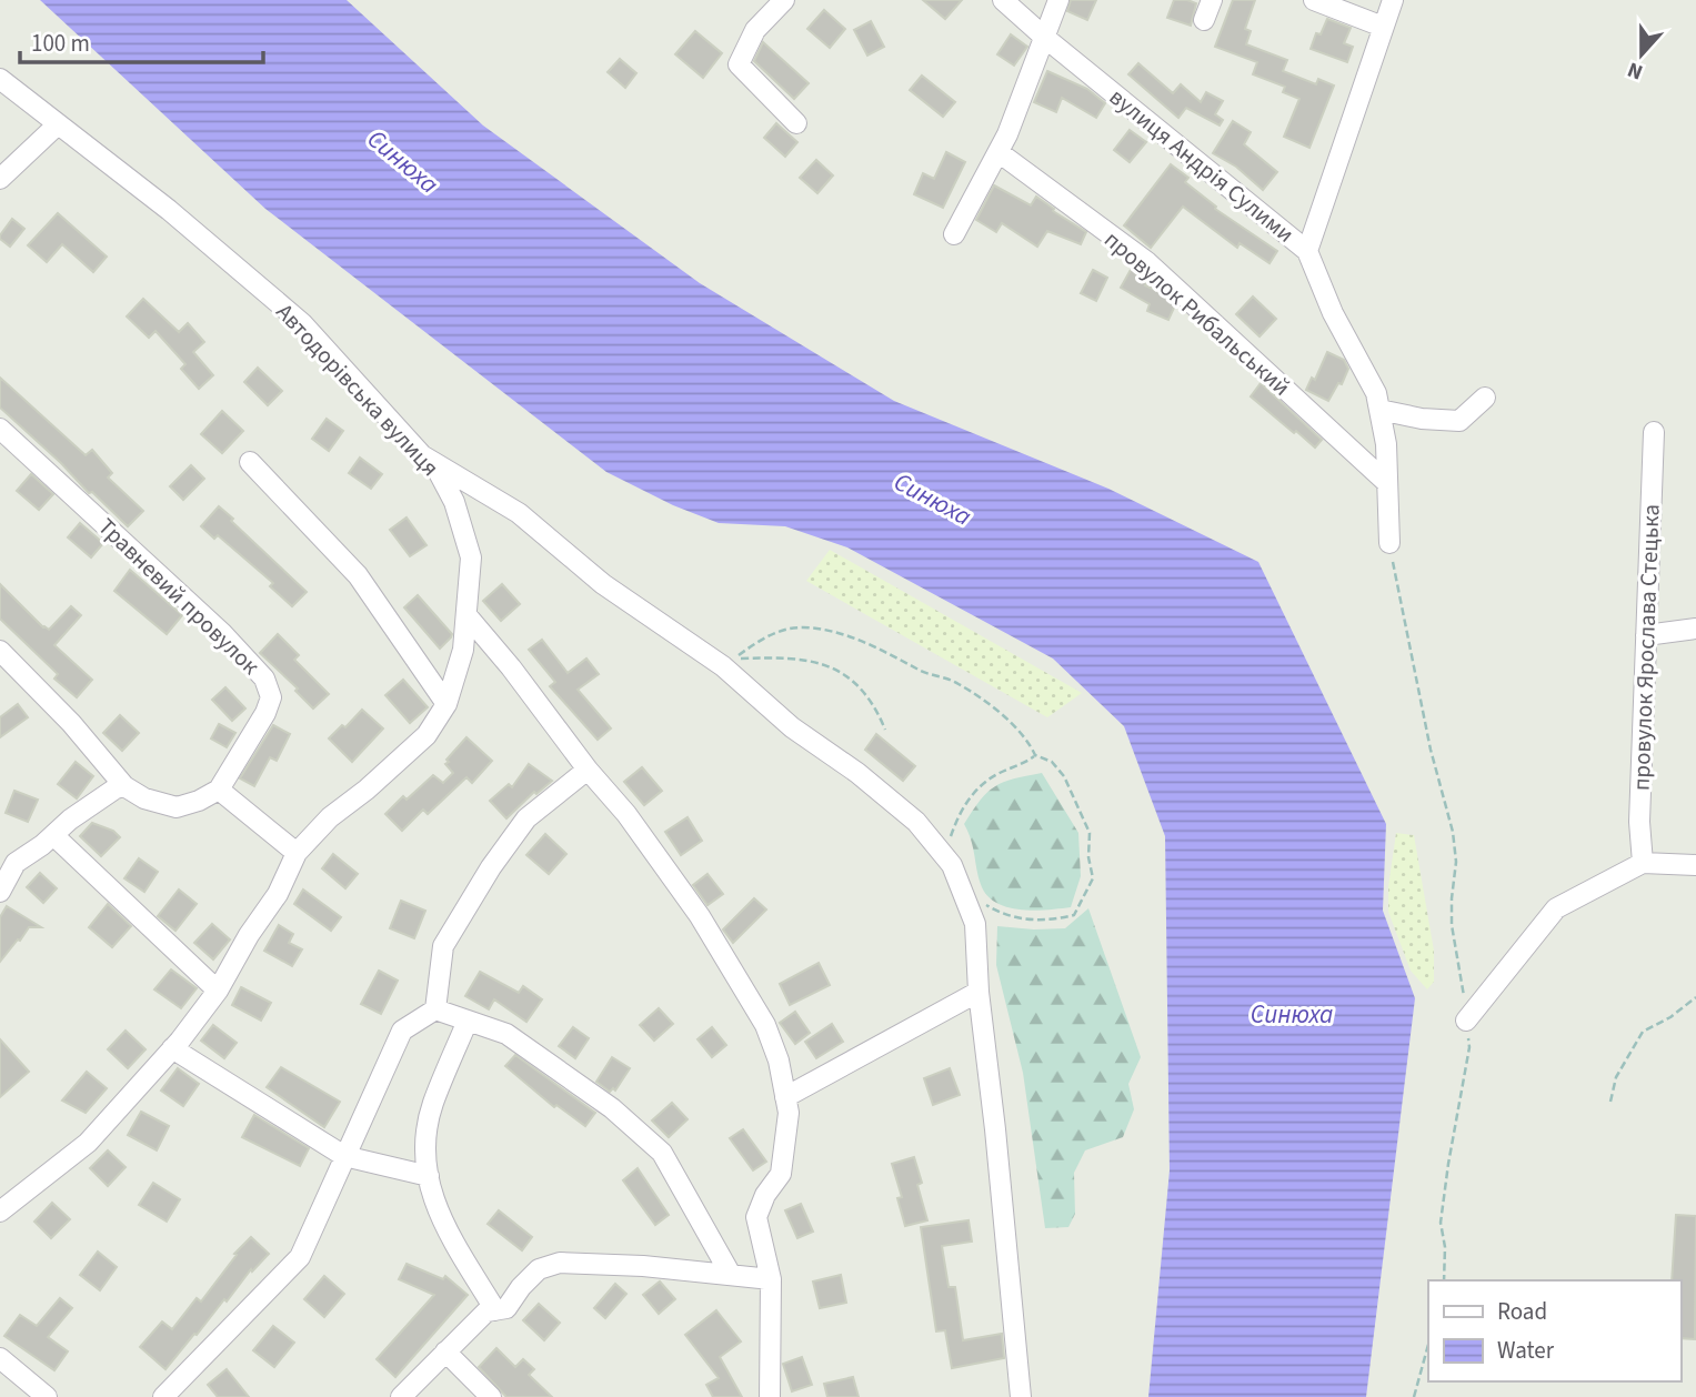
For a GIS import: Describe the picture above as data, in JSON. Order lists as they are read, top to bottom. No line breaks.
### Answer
{"streets":{"street":["вулиця Андрія Сулими","провулок Рибальський","Автодорівська вулиця","Травневий провулок","провулок Ярослава Стецька"]},"crossings":[["вулиця Андрія Сулими","провулок Рибальський"]],"water":["Синюха"],"legend":["Road","Water"],"scale_bar":"100 m","north":"bottom"}
